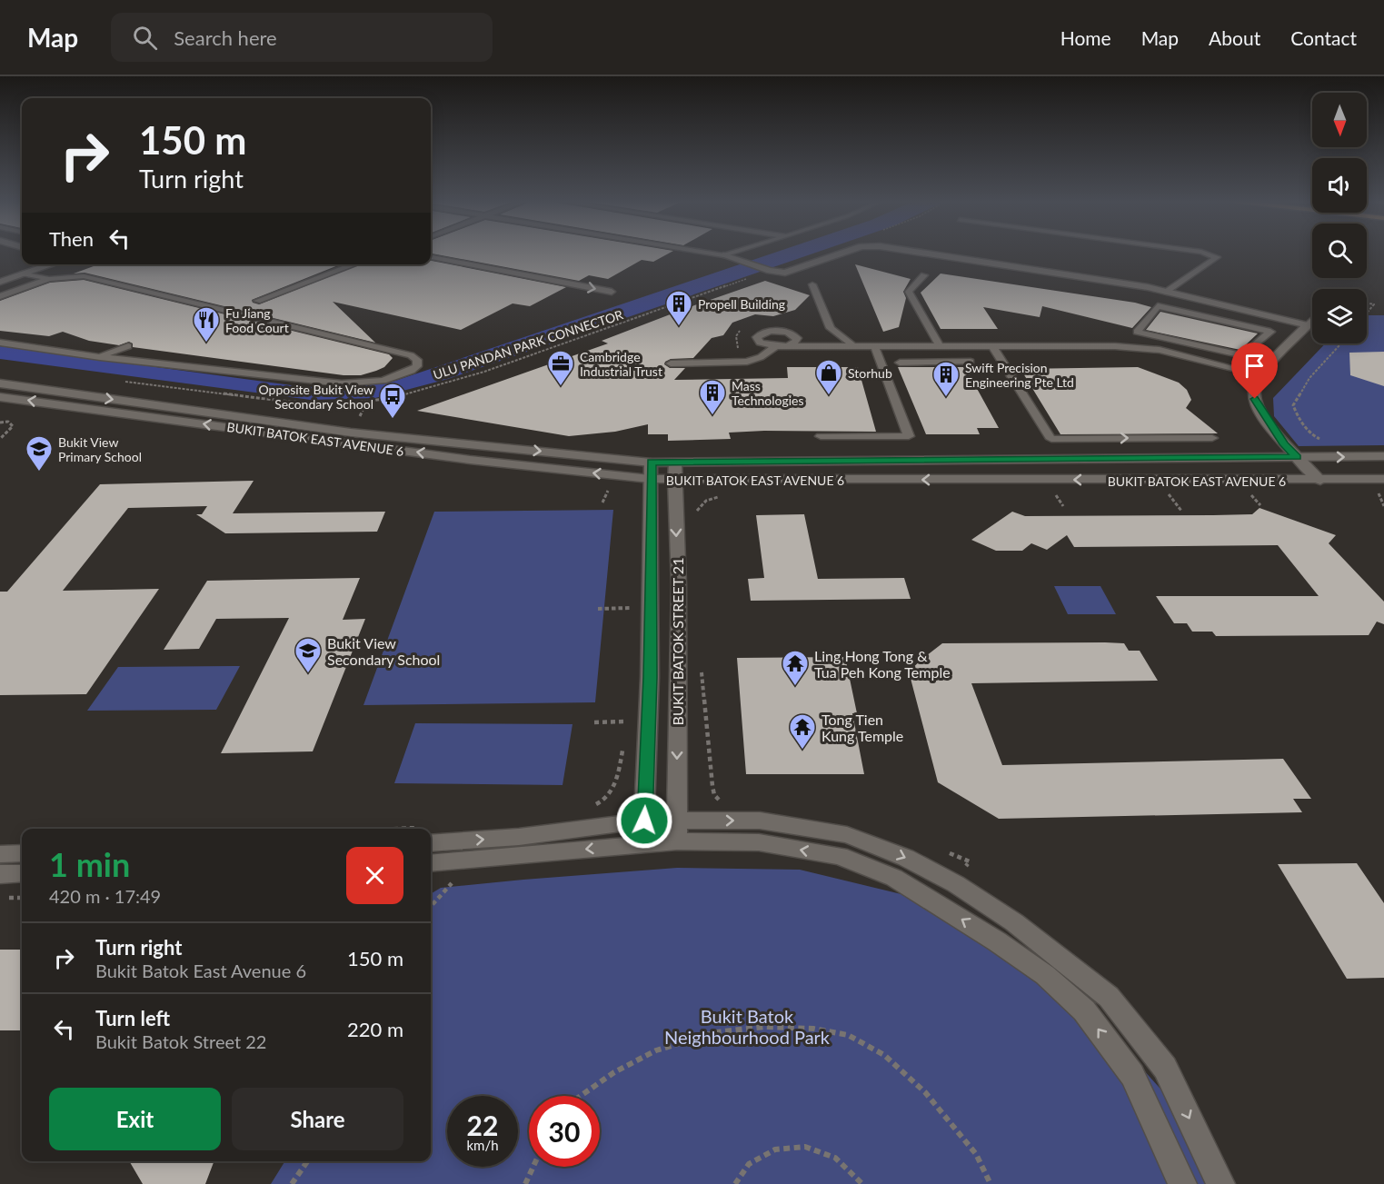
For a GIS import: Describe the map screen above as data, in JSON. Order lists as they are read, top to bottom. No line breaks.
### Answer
{"streets":{"street":["BUKIT BATOK EAST AVENUE 6","BUKIT BATOK STREET 21"],"path":["ULU PANDAN PARK CONNECTOR"]},"crossings":[["BUKIT BATOK EAST AVENUE 6","BUKIT BATOK STREET 21"]],"parks":["Bukit Batok Neighbourhood Park"],"places":{"building":["Propell Building","Swift Precision Engineering Pte Ltd","Mass Technologies"],"restaurant":["Fu Jiang Food Court"],"office":["Cambridge Industrial Trust"],"shop":["Storhub"],"bus stop":["Opposite Bukit View Secondary School"],"school or university":["Bukit View Primary School","Bukit View Secondary School"],"temple":["Ling Hong Tong & Tua Peh Kong Temple","Tong Tien Kung Temple"]},"north":"bottom","page":{"header":"Map","search":"Search here","nav":["Home","Map","About","Contact"],"turn":["150 m","Turn right"],"then":"Then","heading":["1 min","420 m · 17:49"],"list":[{"name":"Turn right","note":"Bukit Batok East Avenue 6","value":"150 m"},{"name":"Turn left","note":"Bukit Batok Street 22","value":"220 m"}],"buttons":["Exit","Share"],"speed":"22 km/h","limit":"30"}}
